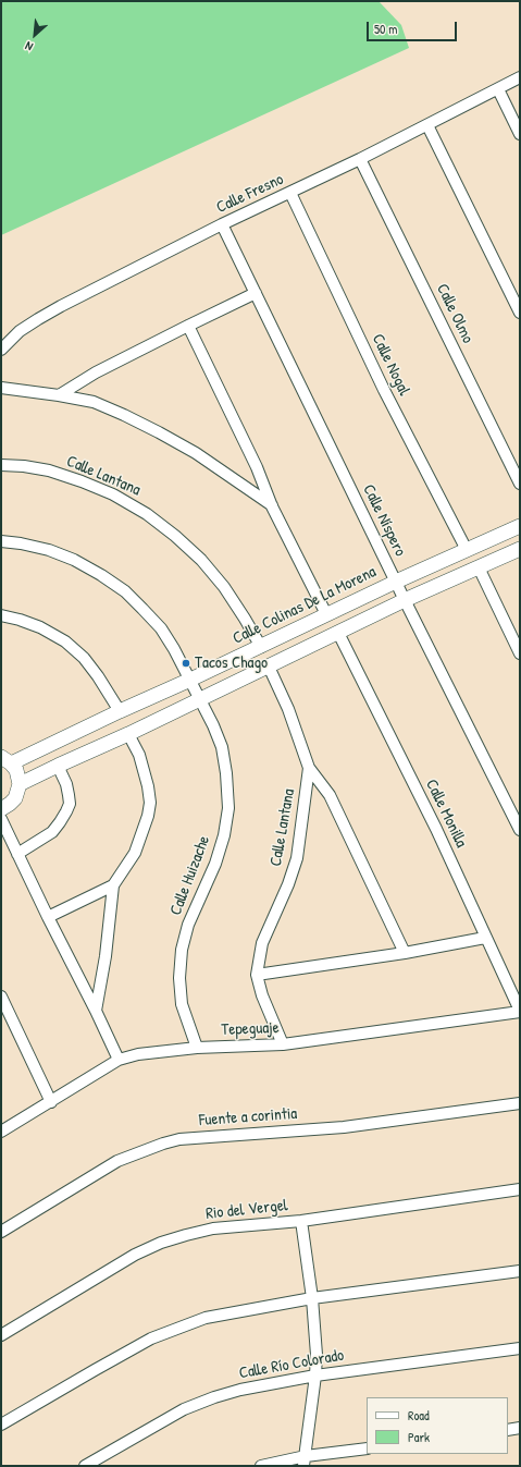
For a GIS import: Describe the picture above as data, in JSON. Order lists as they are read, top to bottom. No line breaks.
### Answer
{"streets":{"street":["Calle Fresno","Calle Olmo","Calle Nogal","Calle Lantana","Calle Níspero","Calle Colinas De La Morena","Calle Monilla","Calle Huizache","Tepeguaje","Fuente a corintia","Rio del Vergel","Calle Río Colorado"]},"crossings":[["Calle Fresno","Calle Olmo"],["Calle Fresno","Calle Nogal"],["Calle Fresno","Calle Níspero"],["Calle Nogal","Calle Colinas De La Morena"],["Calle Lantana","Calle Colinas De La Morena"],["Calle Lantana","Tepeguaje"],["Calle Níspero","Calle Colinas De La Morena"],["Calle Colinas De La Morena","Calle Huizache"],["Calle Monilla","Tepeguaje"],["Calle Huizache","Tepeguaje"]],"places":["Tacos Chago"],"legend":["Road","Park"],"scale_bar":"50 m","north":"bottom left"}
